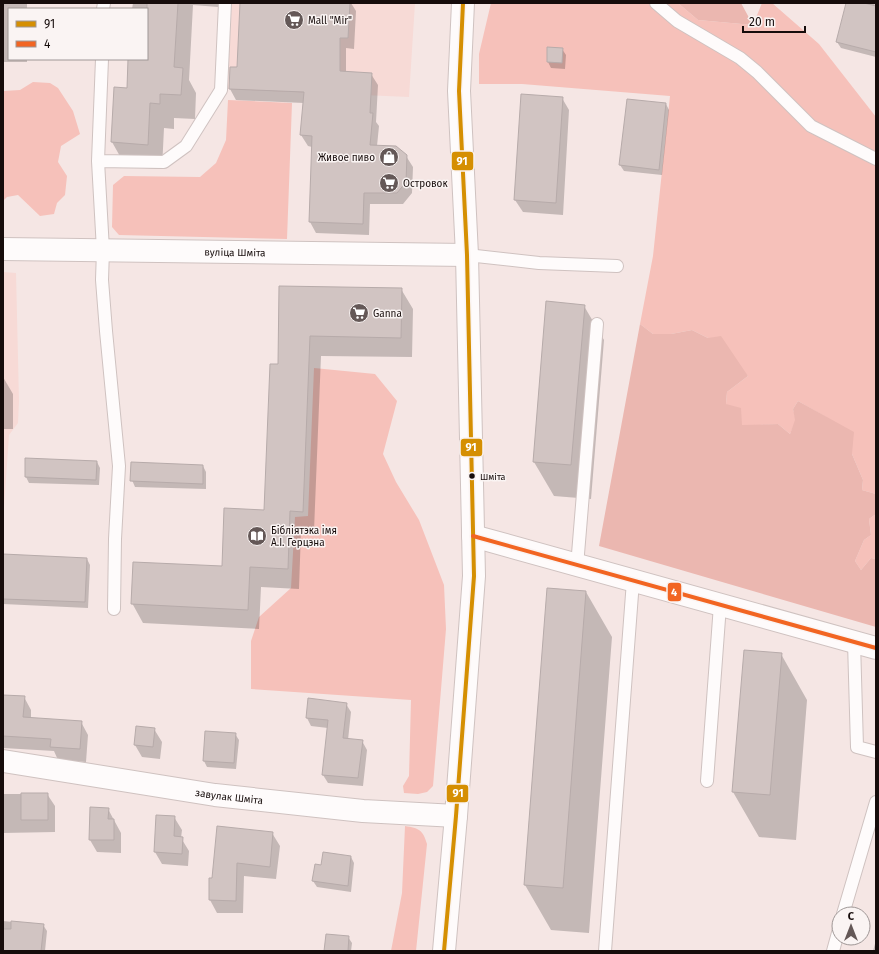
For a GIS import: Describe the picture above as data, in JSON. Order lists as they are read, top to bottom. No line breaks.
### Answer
{"streets":{"street":["вуліца Шміта","завулак Шміта"]},"places":{"supermarket":["Mall \"Mir\"","Островок","Ganna"],"shop":["Живое пиво"],"other":["Шміта"],"library":["Бібліятэка імя А.І. Герцэна"]},"lines":["transit line 91","transit line 4"],"legend":["91","4"],"scale_bar":"20 m","north":"top"}
